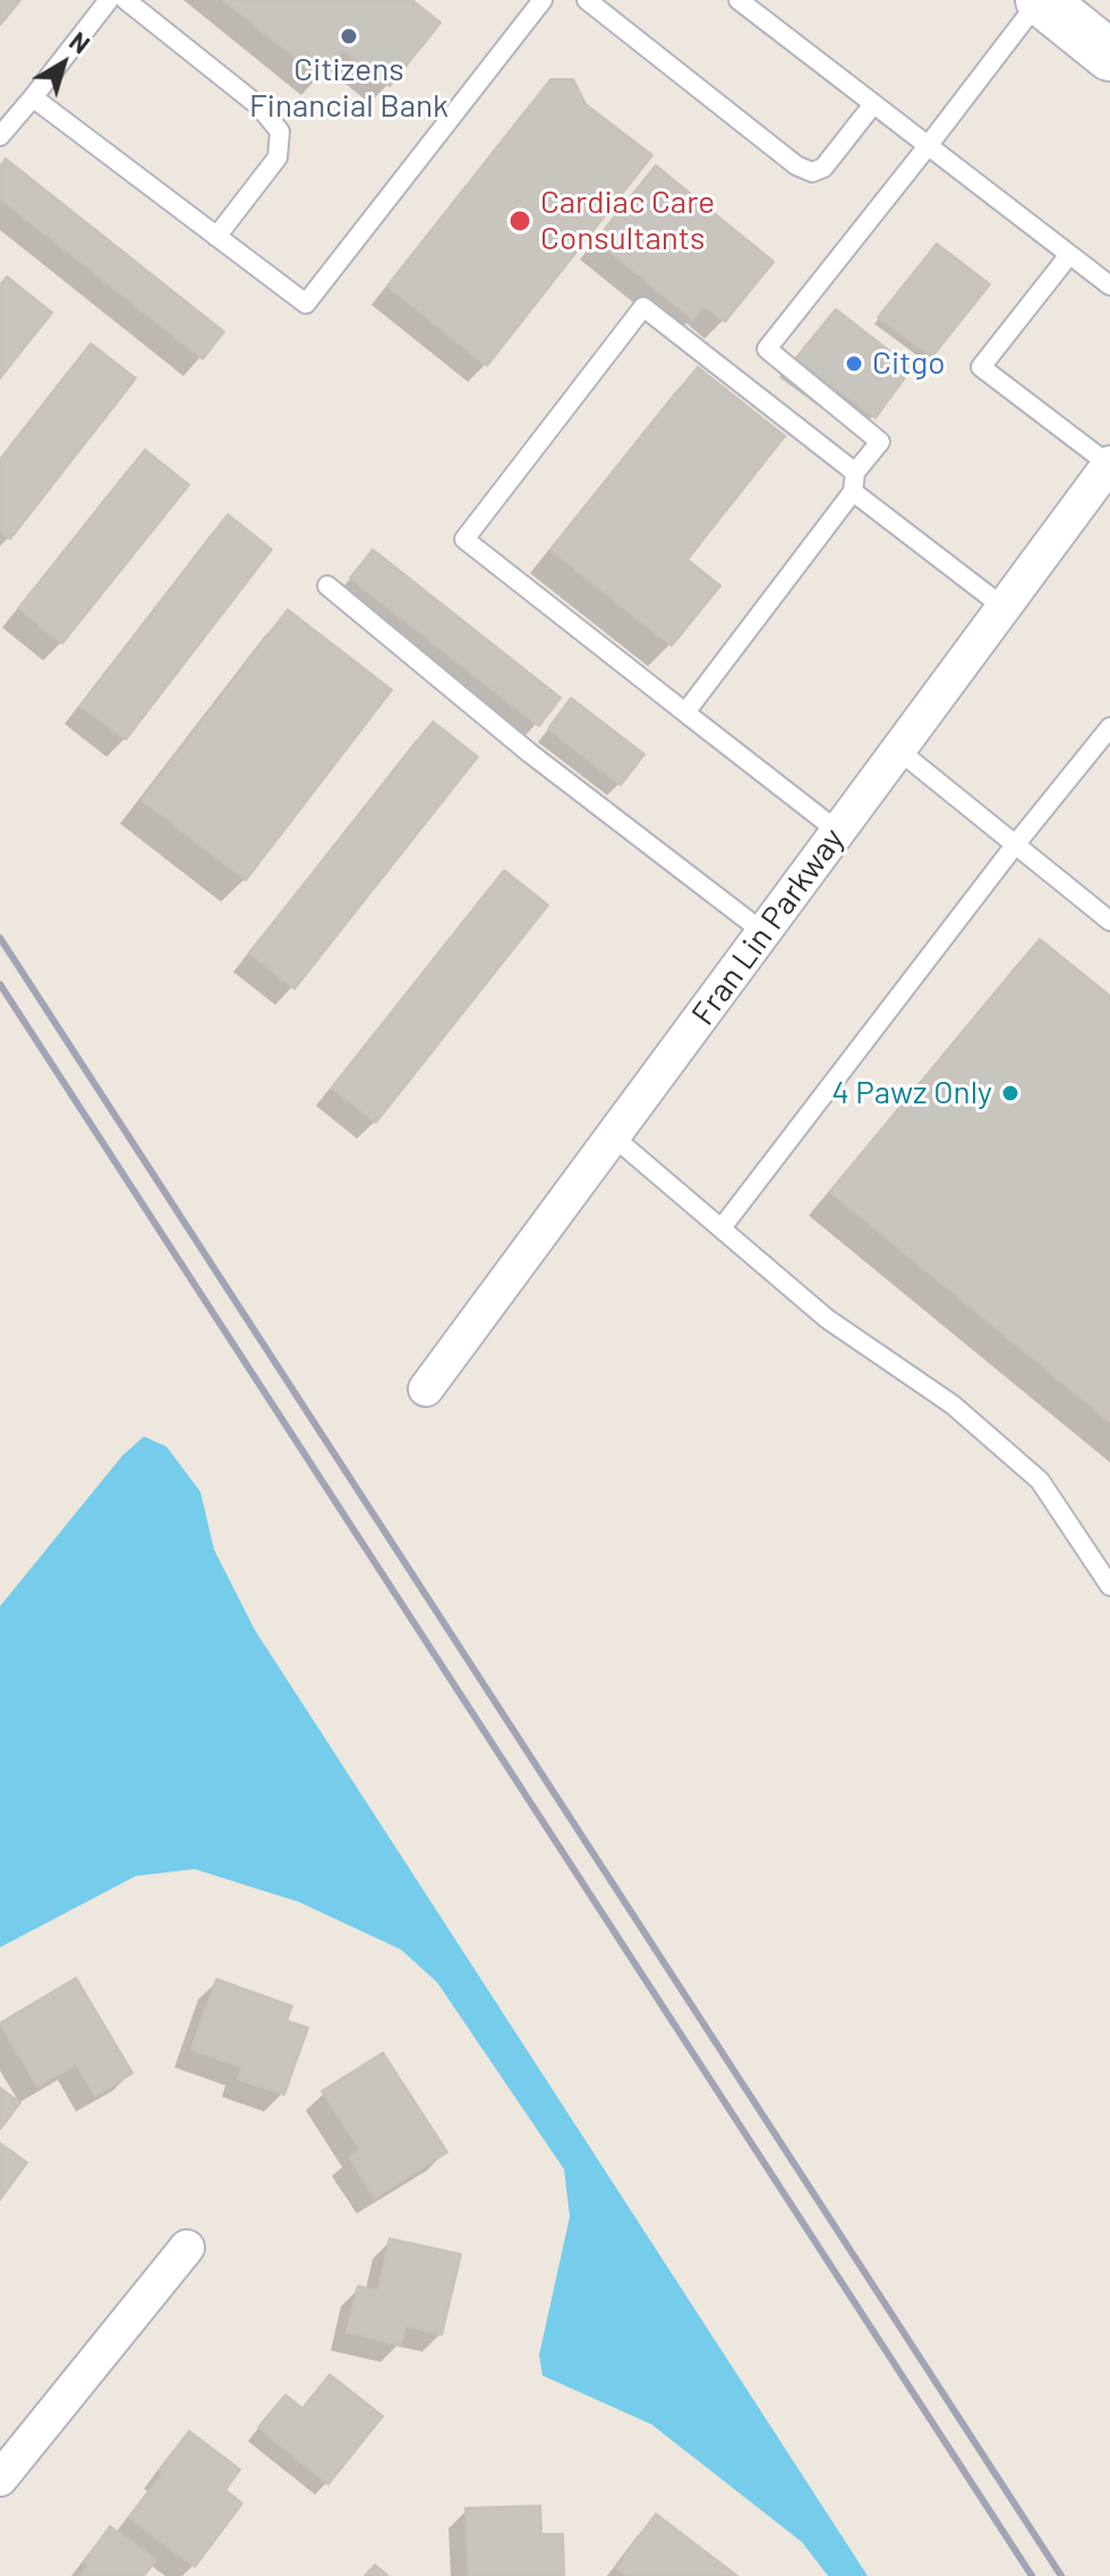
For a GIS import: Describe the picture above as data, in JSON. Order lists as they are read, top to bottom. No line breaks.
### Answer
{"streets":{"street":["Fran Lin Parkway"]},"places":["Citizens Financial Bank","Cardiac Care Consultants","Citgo","4 Pawz Only"],"north":"top right"}
